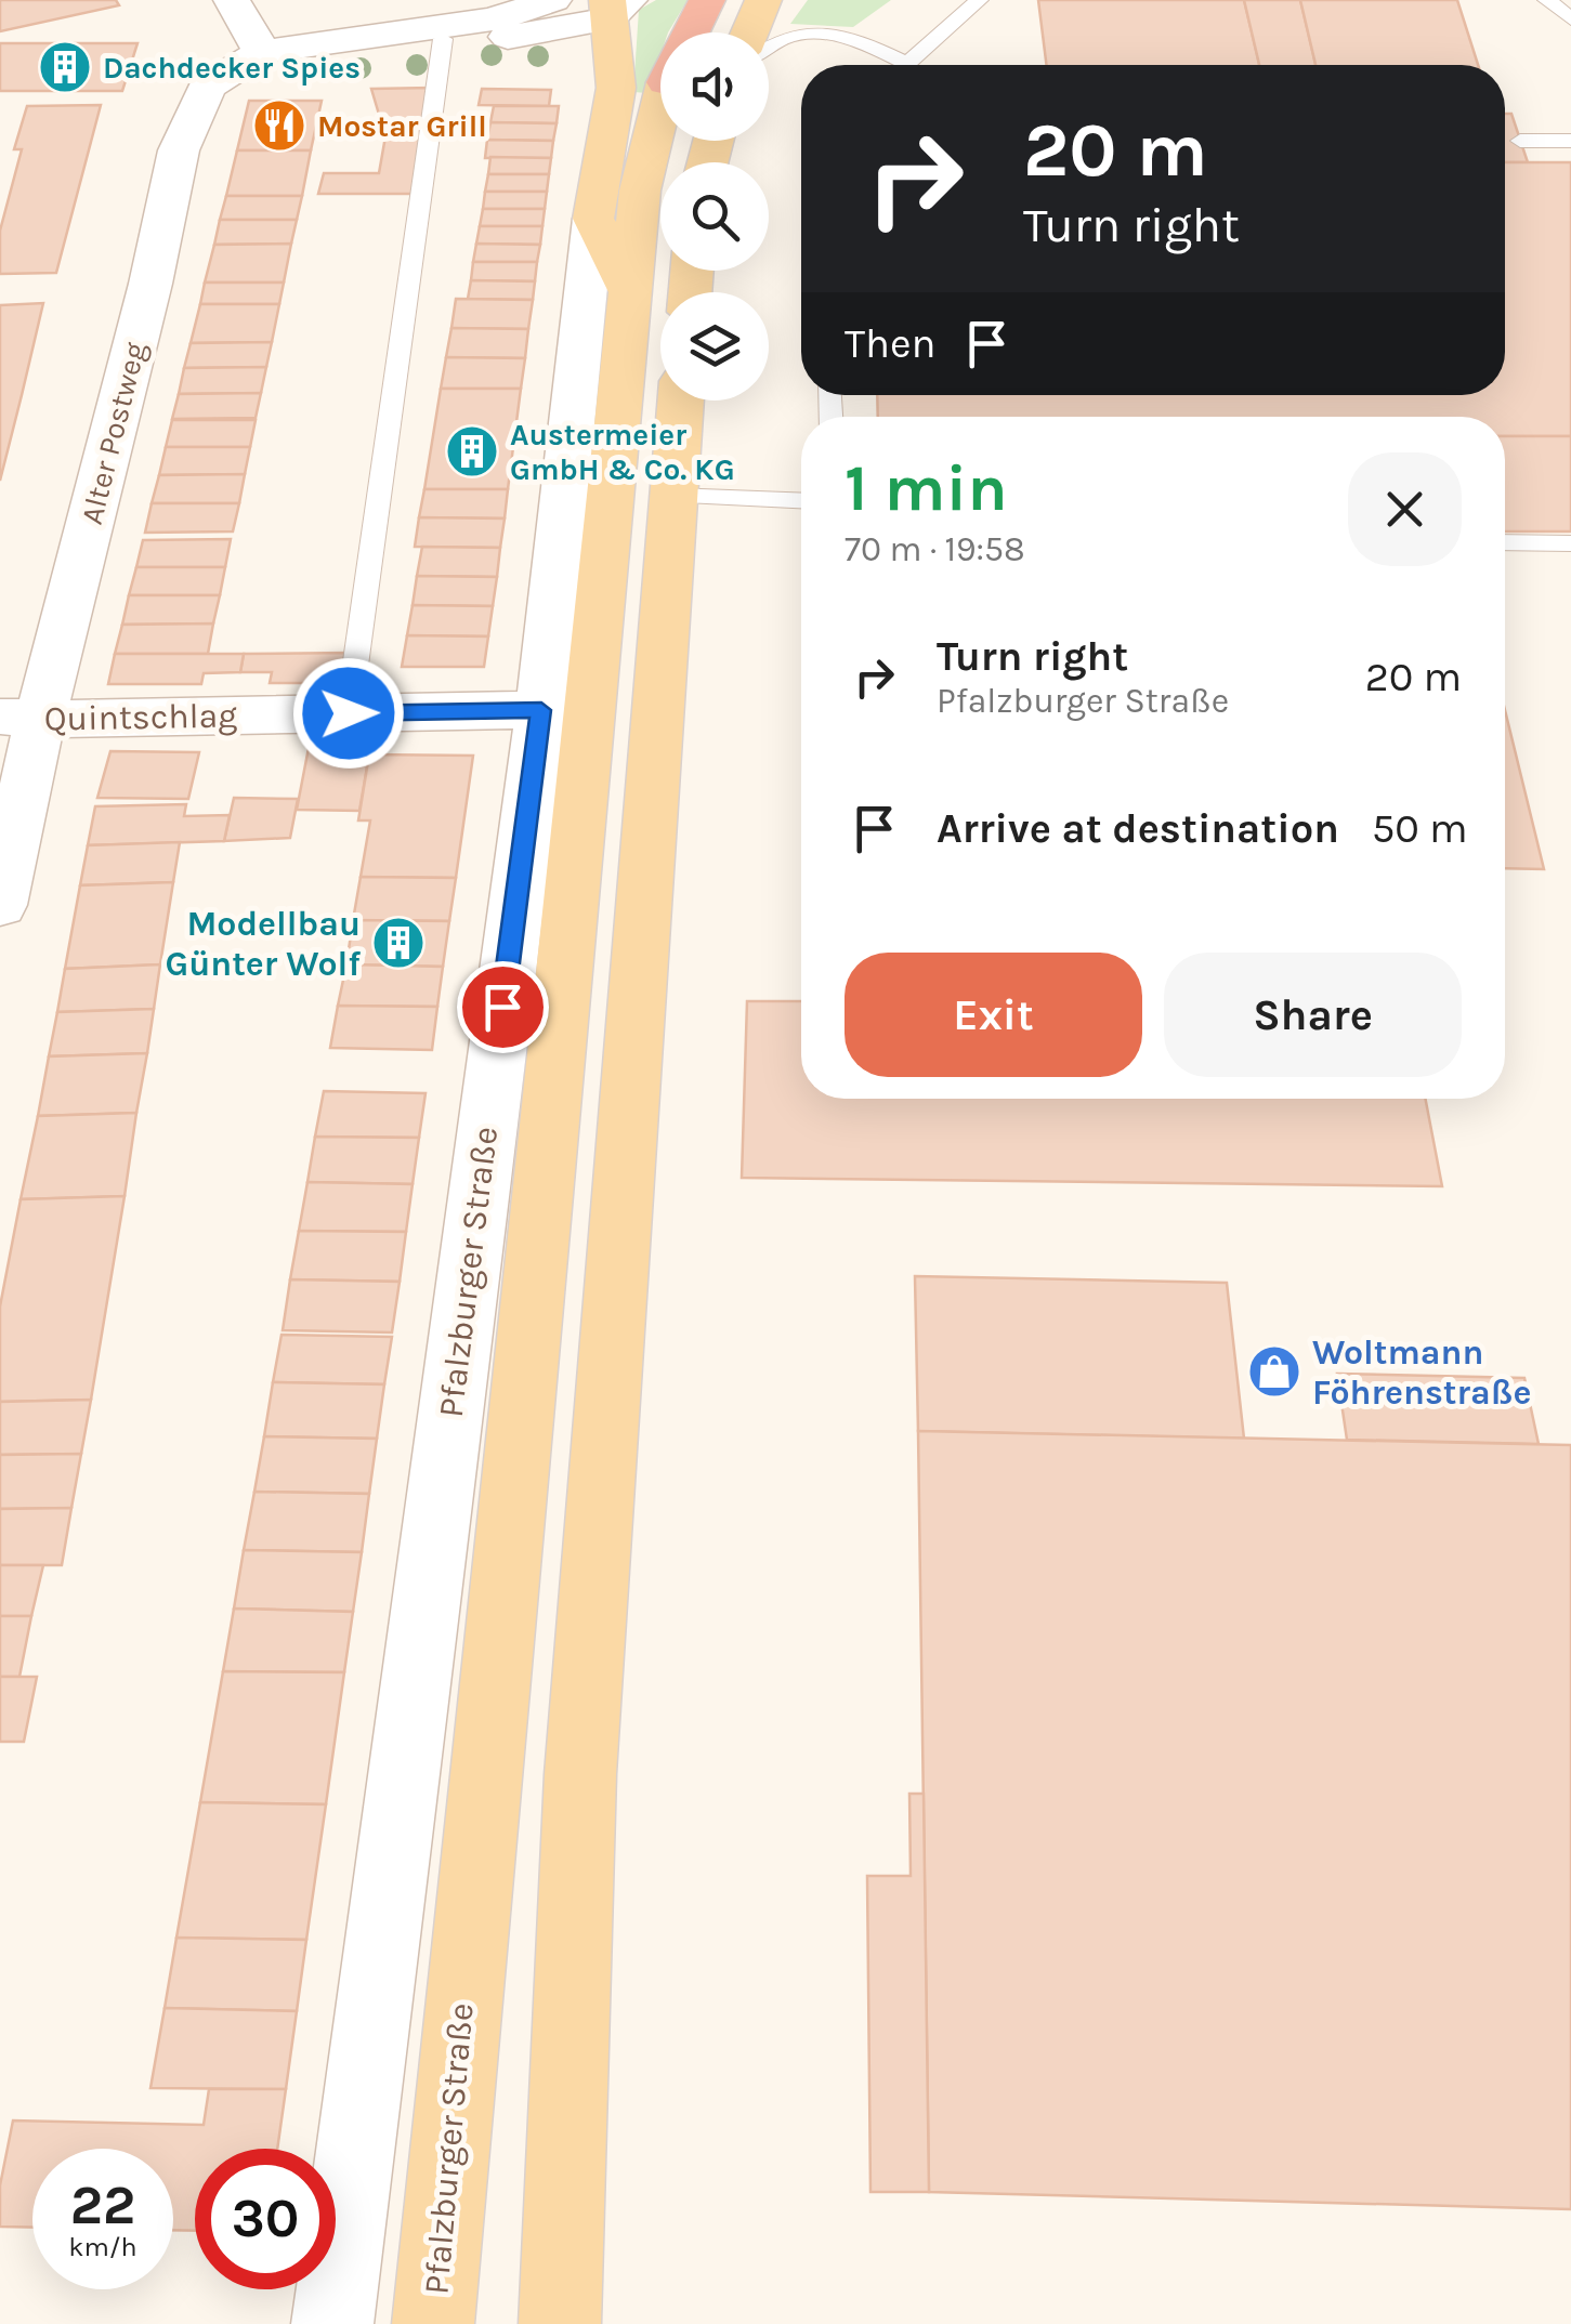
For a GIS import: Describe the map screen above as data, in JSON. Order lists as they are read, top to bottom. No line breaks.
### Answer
{"streets":{"main road":["Pfalzburger Straße"],"street":["Alter Postweg","Quintschlag"]},"crossings":[["Alter Postweg","Quintschlag"],["Quintschlag","Pfalzburger Straße"]],"places":{"building":["Dachdecker Spies","Austermeier GmbH & Co. KG","Modellbau Günter Wolf"],"restaurant":["Mostar Grill"],"shop":["Woltmann Föhrenstraße"]},"page":{"turn":["20 m","Turn right"],"then":"Then","heading":["1 min","70 m · 19:58"],"list":[{"name":"Turn right","note":"Pfalzburger Straße","value":"20 m"},{"name":"Arrive at destination","value":"50 m"}],"buttons":["Exit","Share"],"speed":"22 km/h","limit":"30"}}
